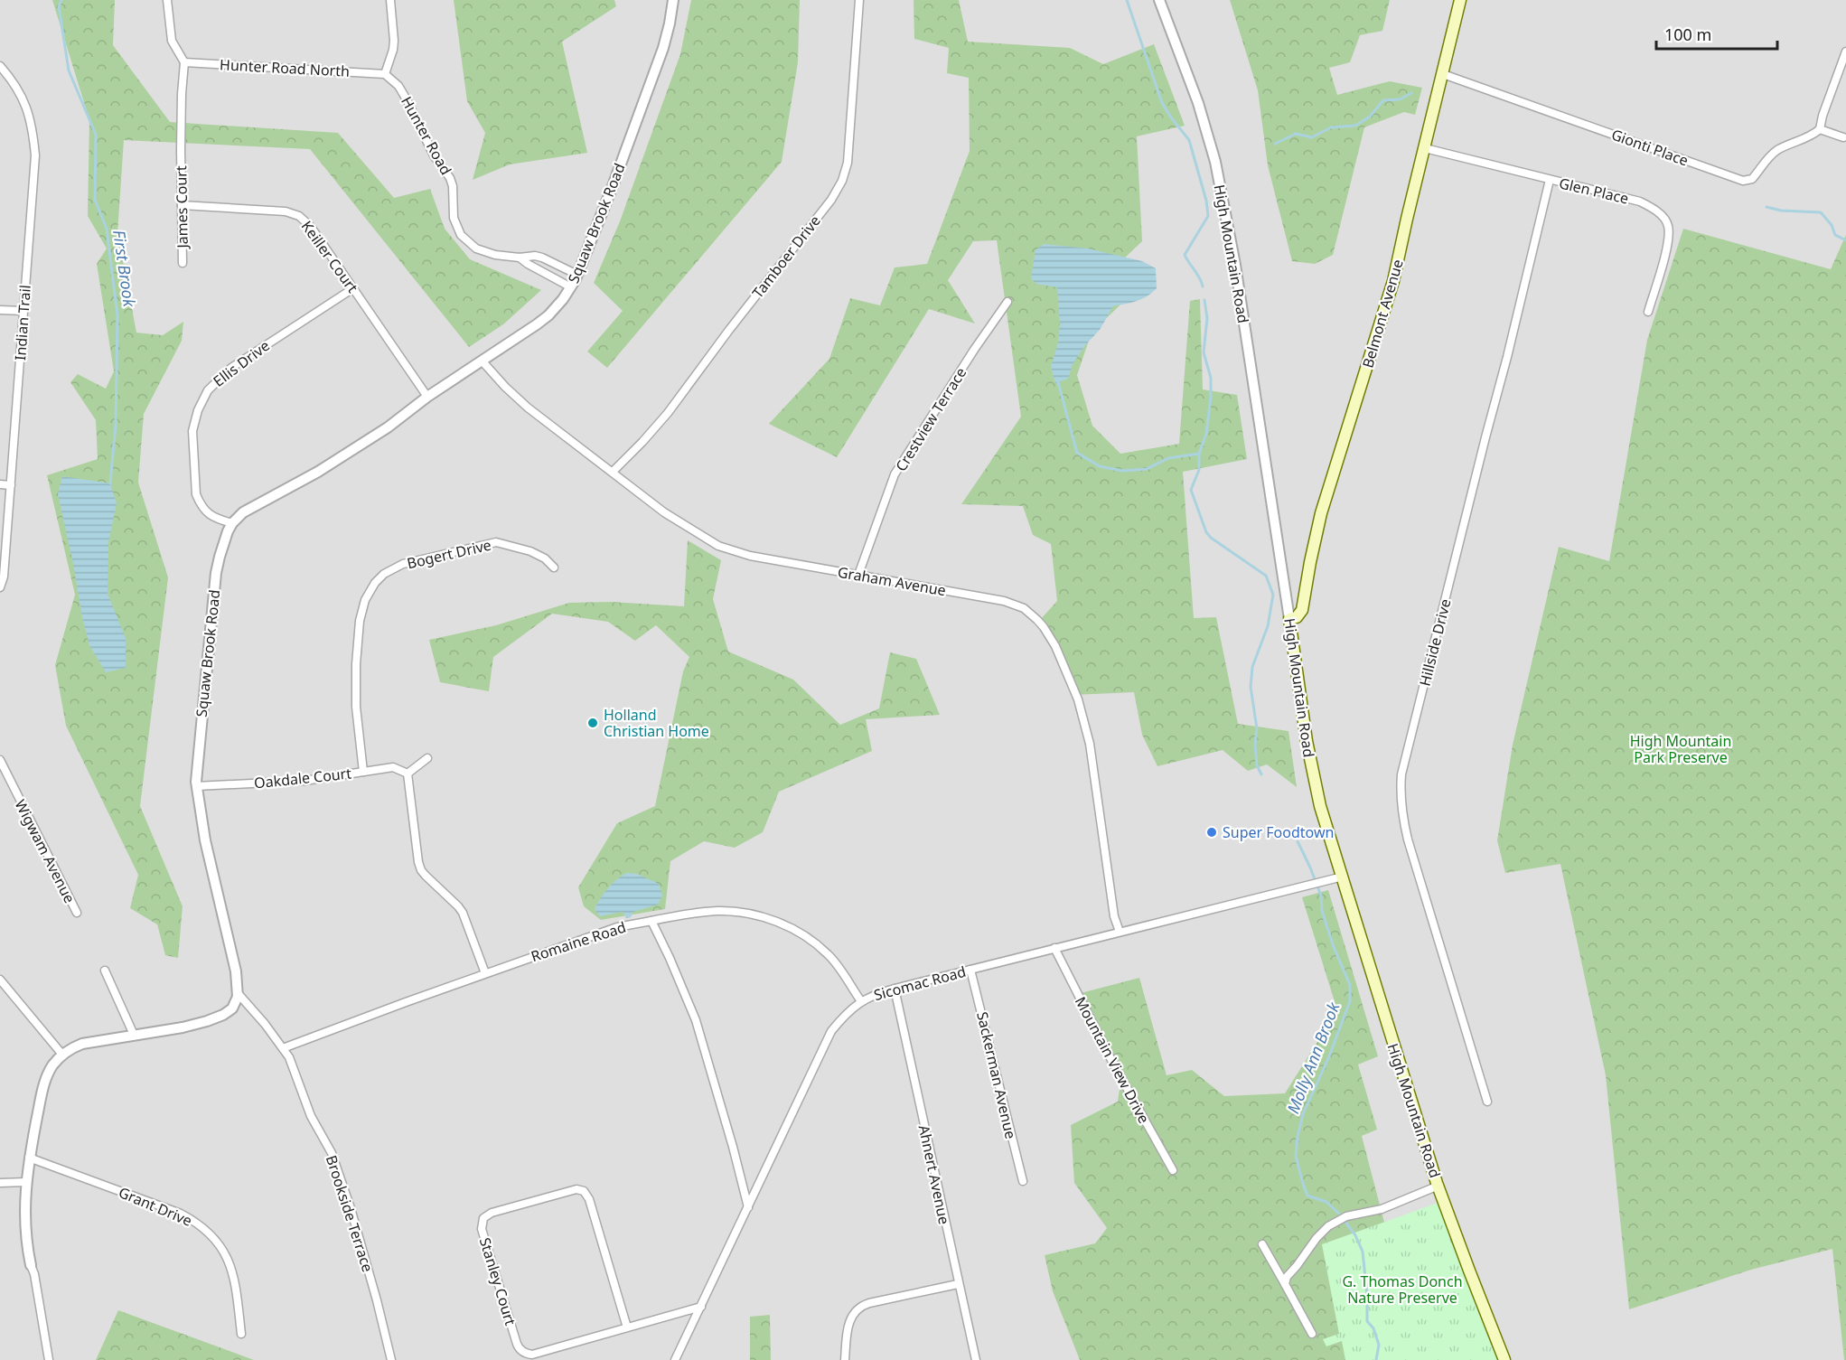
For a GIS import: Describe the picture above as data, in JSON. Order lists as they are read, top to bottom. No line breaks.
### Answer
{"streets":{"main road":["High Mountain Road","Belmont Avenue"],"street":["Hunter Road North","Hunter Road","Gionti Place","Glen Place","James Court","Squaw Brook Road","Keiller Court","Tamboer Drive","Indian Trail","Ellis Drive","Crestview Terrace","Bogert Drive","Graham Avenue","Hillside Drive","Oakdale Court","Wigwam Avenue","Romaine Road","Sicomac Road","Mountain View Drive","Sackerman Avenue","Ahnert Avenue","Grant Drive","Brookside Terrace","Stanley Court"]},"crossings":[["Hunter Road North","Hunter Road"],["Hunter Road North","James Court"],["Hunter Road","Squaw Brook Road"],["Gionti Place","Belmont Avenue"],["Glen Place","Belmont Avenue"],["Glen Place","Hillside Drive"],["James Court","Keiller Court"],["Squaw Brook Road","Keiller Court"],["Squaw Brook Road","Ellis Drive"],["Squaw Brook Road","Graham Avenue"],["Squaw Brook Road","Oakdale Court"],["Squaw Brook Road","Brookside Terrace"],["High Mountain Road","Belmont Avenue"],["High Mountain Road","Sicomac Road"],["Keiller Court","Ellis Drive"],["Tamboer Drive","Graham Avenue"],["Crestview Terrace","Graham Avenue"],["Bogert Drive","Oakdale Court"],["Graham Avenue","Sicomac Road"],["Romaine Road","Sicomac Road"],["Romaine Road","Brookside Terrace"],["Sicomac Road","Mountain View Drive"],["Sicomac Road","Sackerman Avenue"],["Sicomac Road","Ahnert Avenue"],["Sicomac Road","Stanley Court"]],"water":["First Brook","Molly Ann Brook"],"parks":["High Mountain Park Preserve","G. Thomas Donch Nature Preserve"],"places":["Holland Christian Home","Super Foodtown"],"scale_bar":"100 m"}
